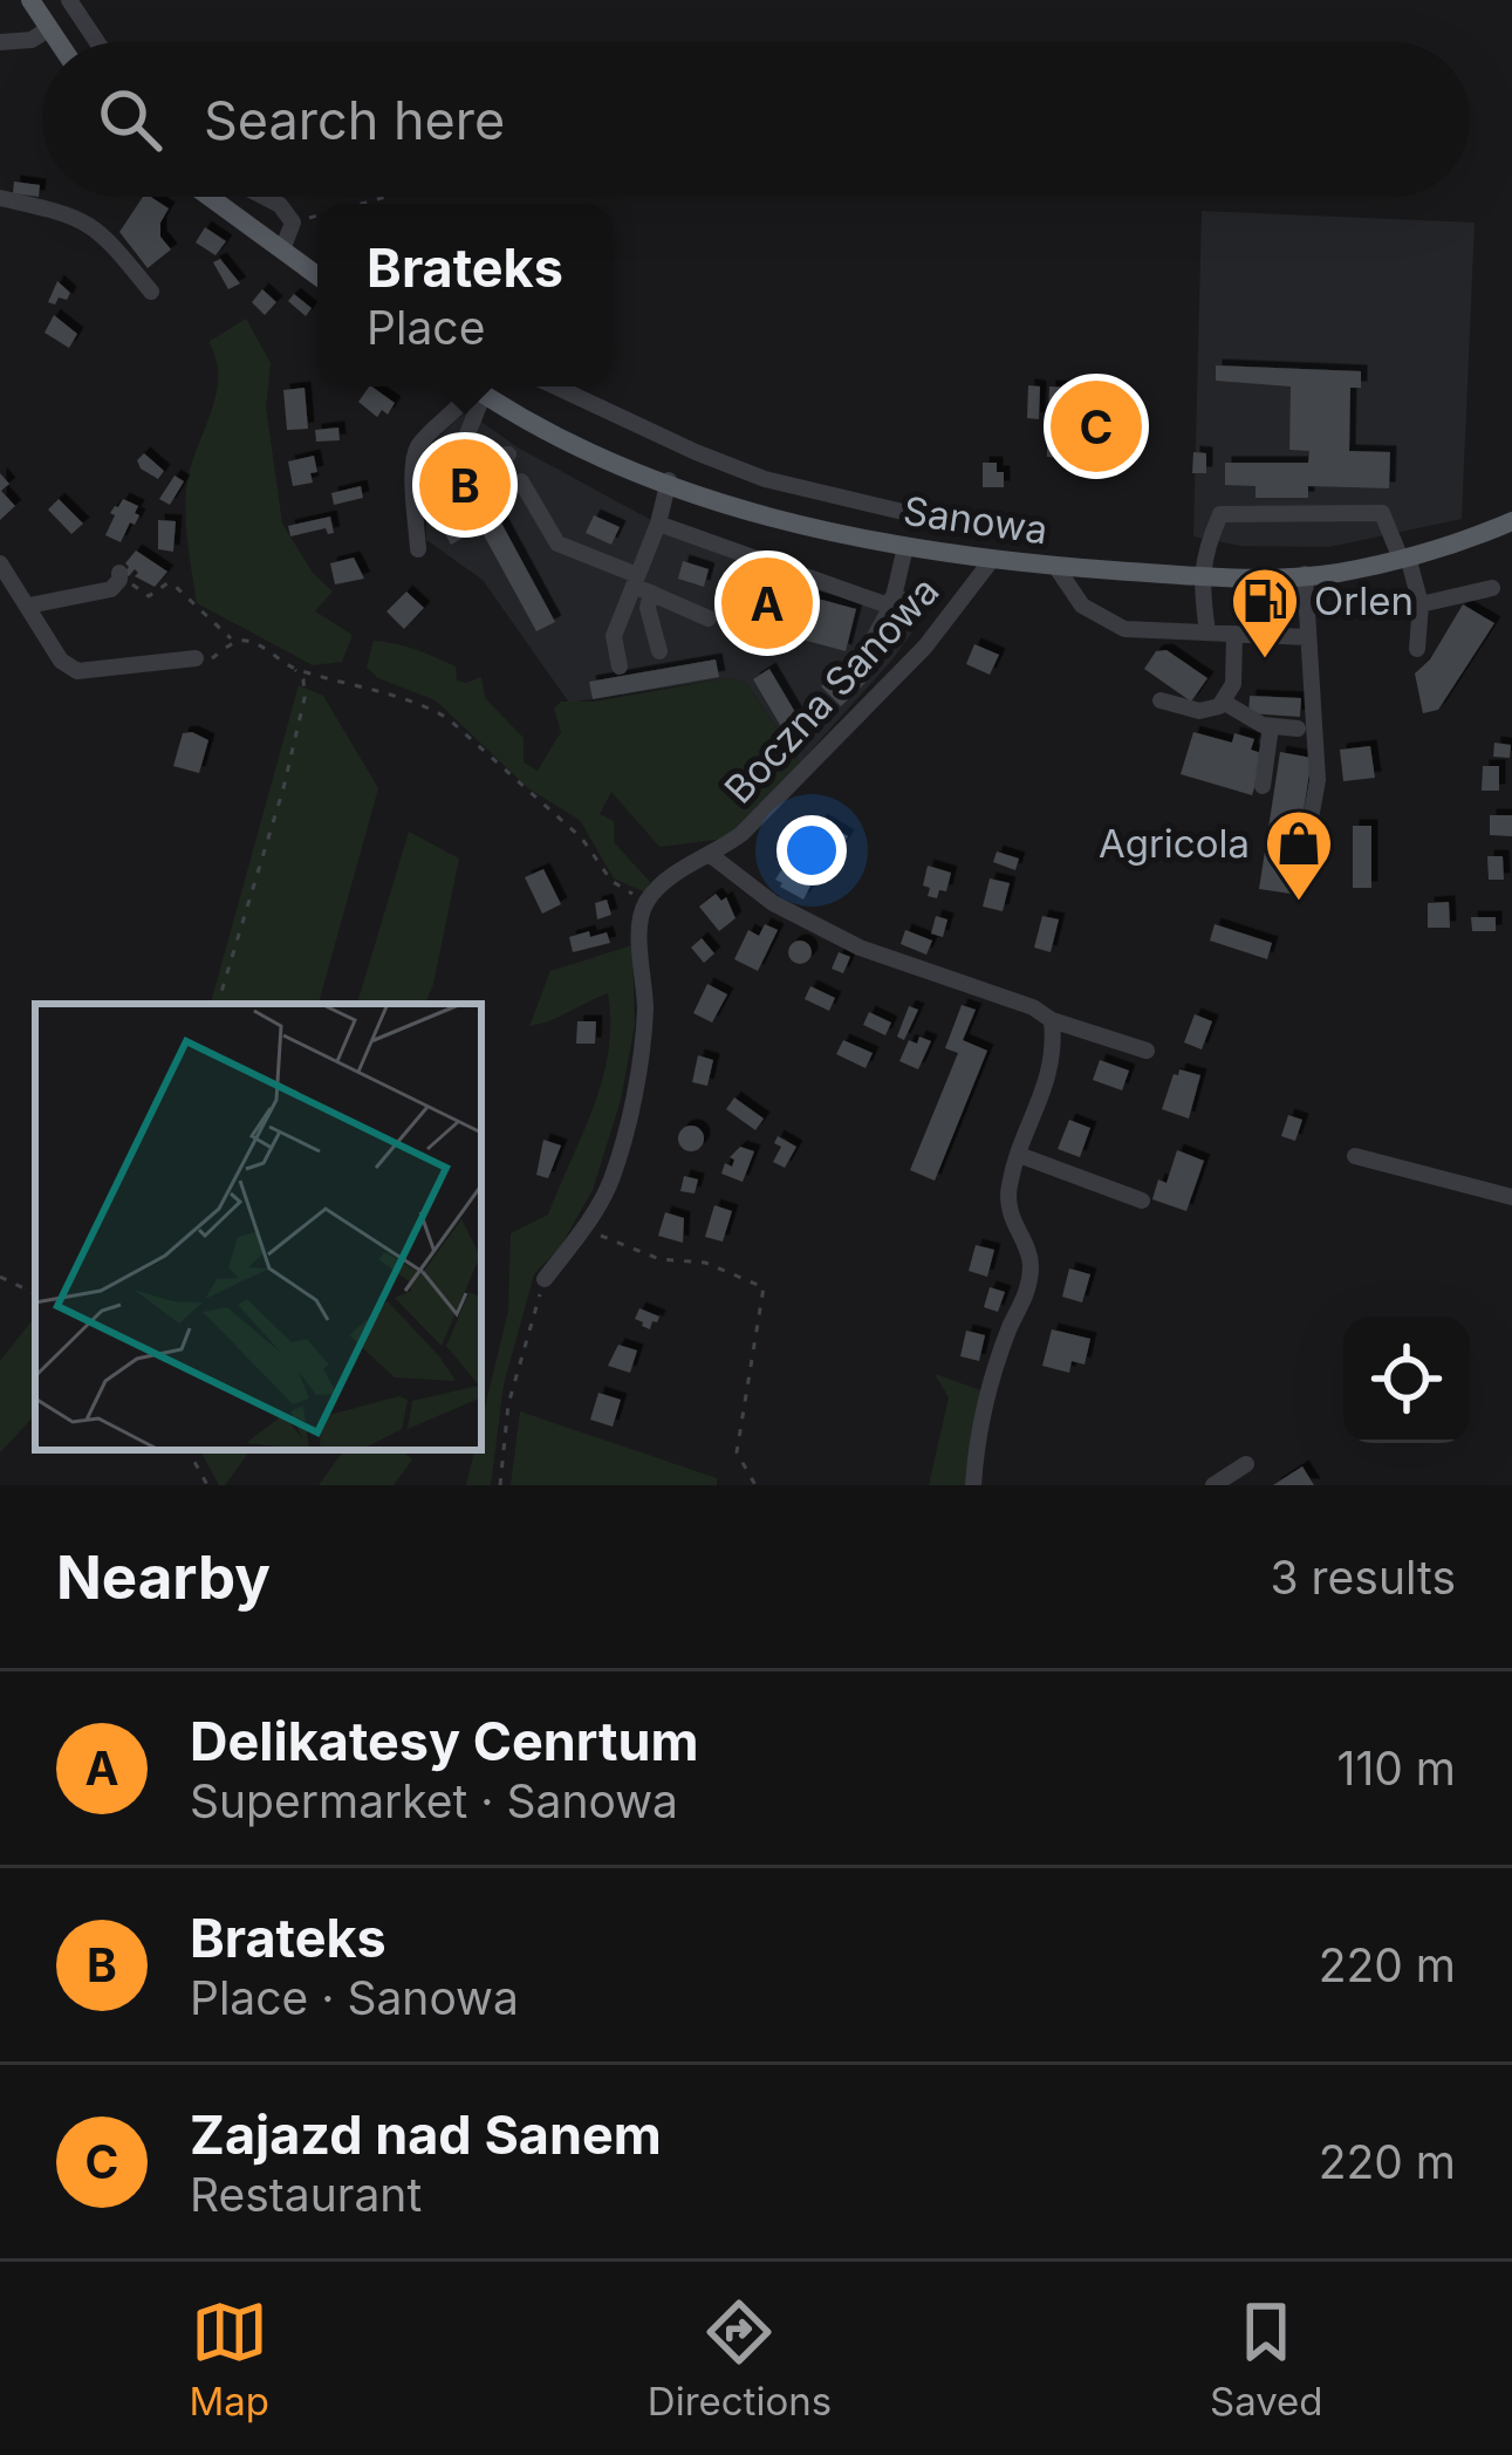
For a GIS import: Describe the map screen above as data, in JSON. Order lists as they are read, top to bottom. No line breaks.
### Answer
{"streets":{"main road":["Sanowa"],"street":["Boczna Sanowa"]},"crossings":[["Sanowa","Boczna Sanowa"]],"places":{"fuel station":["Orlen"],"shop":["Agricola"]},"page":{"search":"Search here","popup":["Brateks","Place"],"pins":["C","B","A"],"heading":["Nearby","3 results"],"list":[{"mark":"A","name":"Delikatesy Cenrtum","note":"Supermarket · Sanowa","value":"110 m"},{"mark":"B","name":"Brateks","note":"Place · Sanowa","value":"220 m"},{"mark":"C","name":"Zajazd nad Sanem","note":"Restaurant","value":"220 m"}],"nav":["Map","Directions","Saved"]}}
